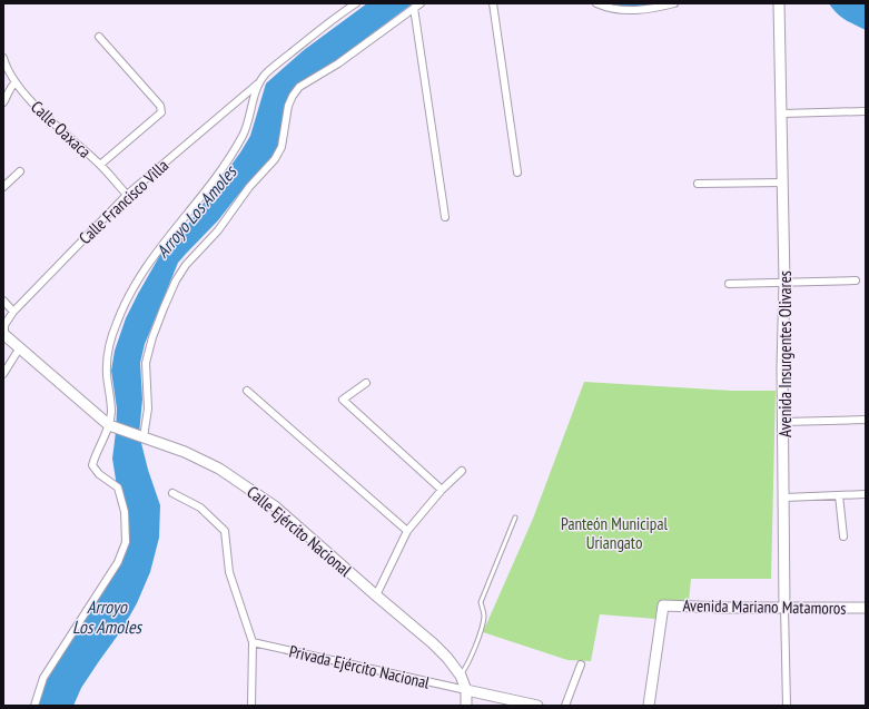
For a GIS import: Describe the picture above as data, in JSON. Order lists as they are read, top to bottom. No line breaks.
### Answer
{"streets":{"street":["Calle Oaxaca","Calle Francisco Villa","Avenida Insurgentes Olivares","Calle Ejército Nacional","Avenida Mariano Matamoros","Privada Ejército Nacional"]},"crossings":[["Calle Oaxaca","Calle Francisco Villa"],["Calle Francisco Villa","Calle Ejército Nacional"],["Avenida Insurgentes Olivares","Avenida Mariano Matamoros"],["Calle Ejército Nacional","Privada Ejército Nacional"]],"water":["Arroyo Los Amoles"],"parks":["Panteón Municipal Uriangato"]}
